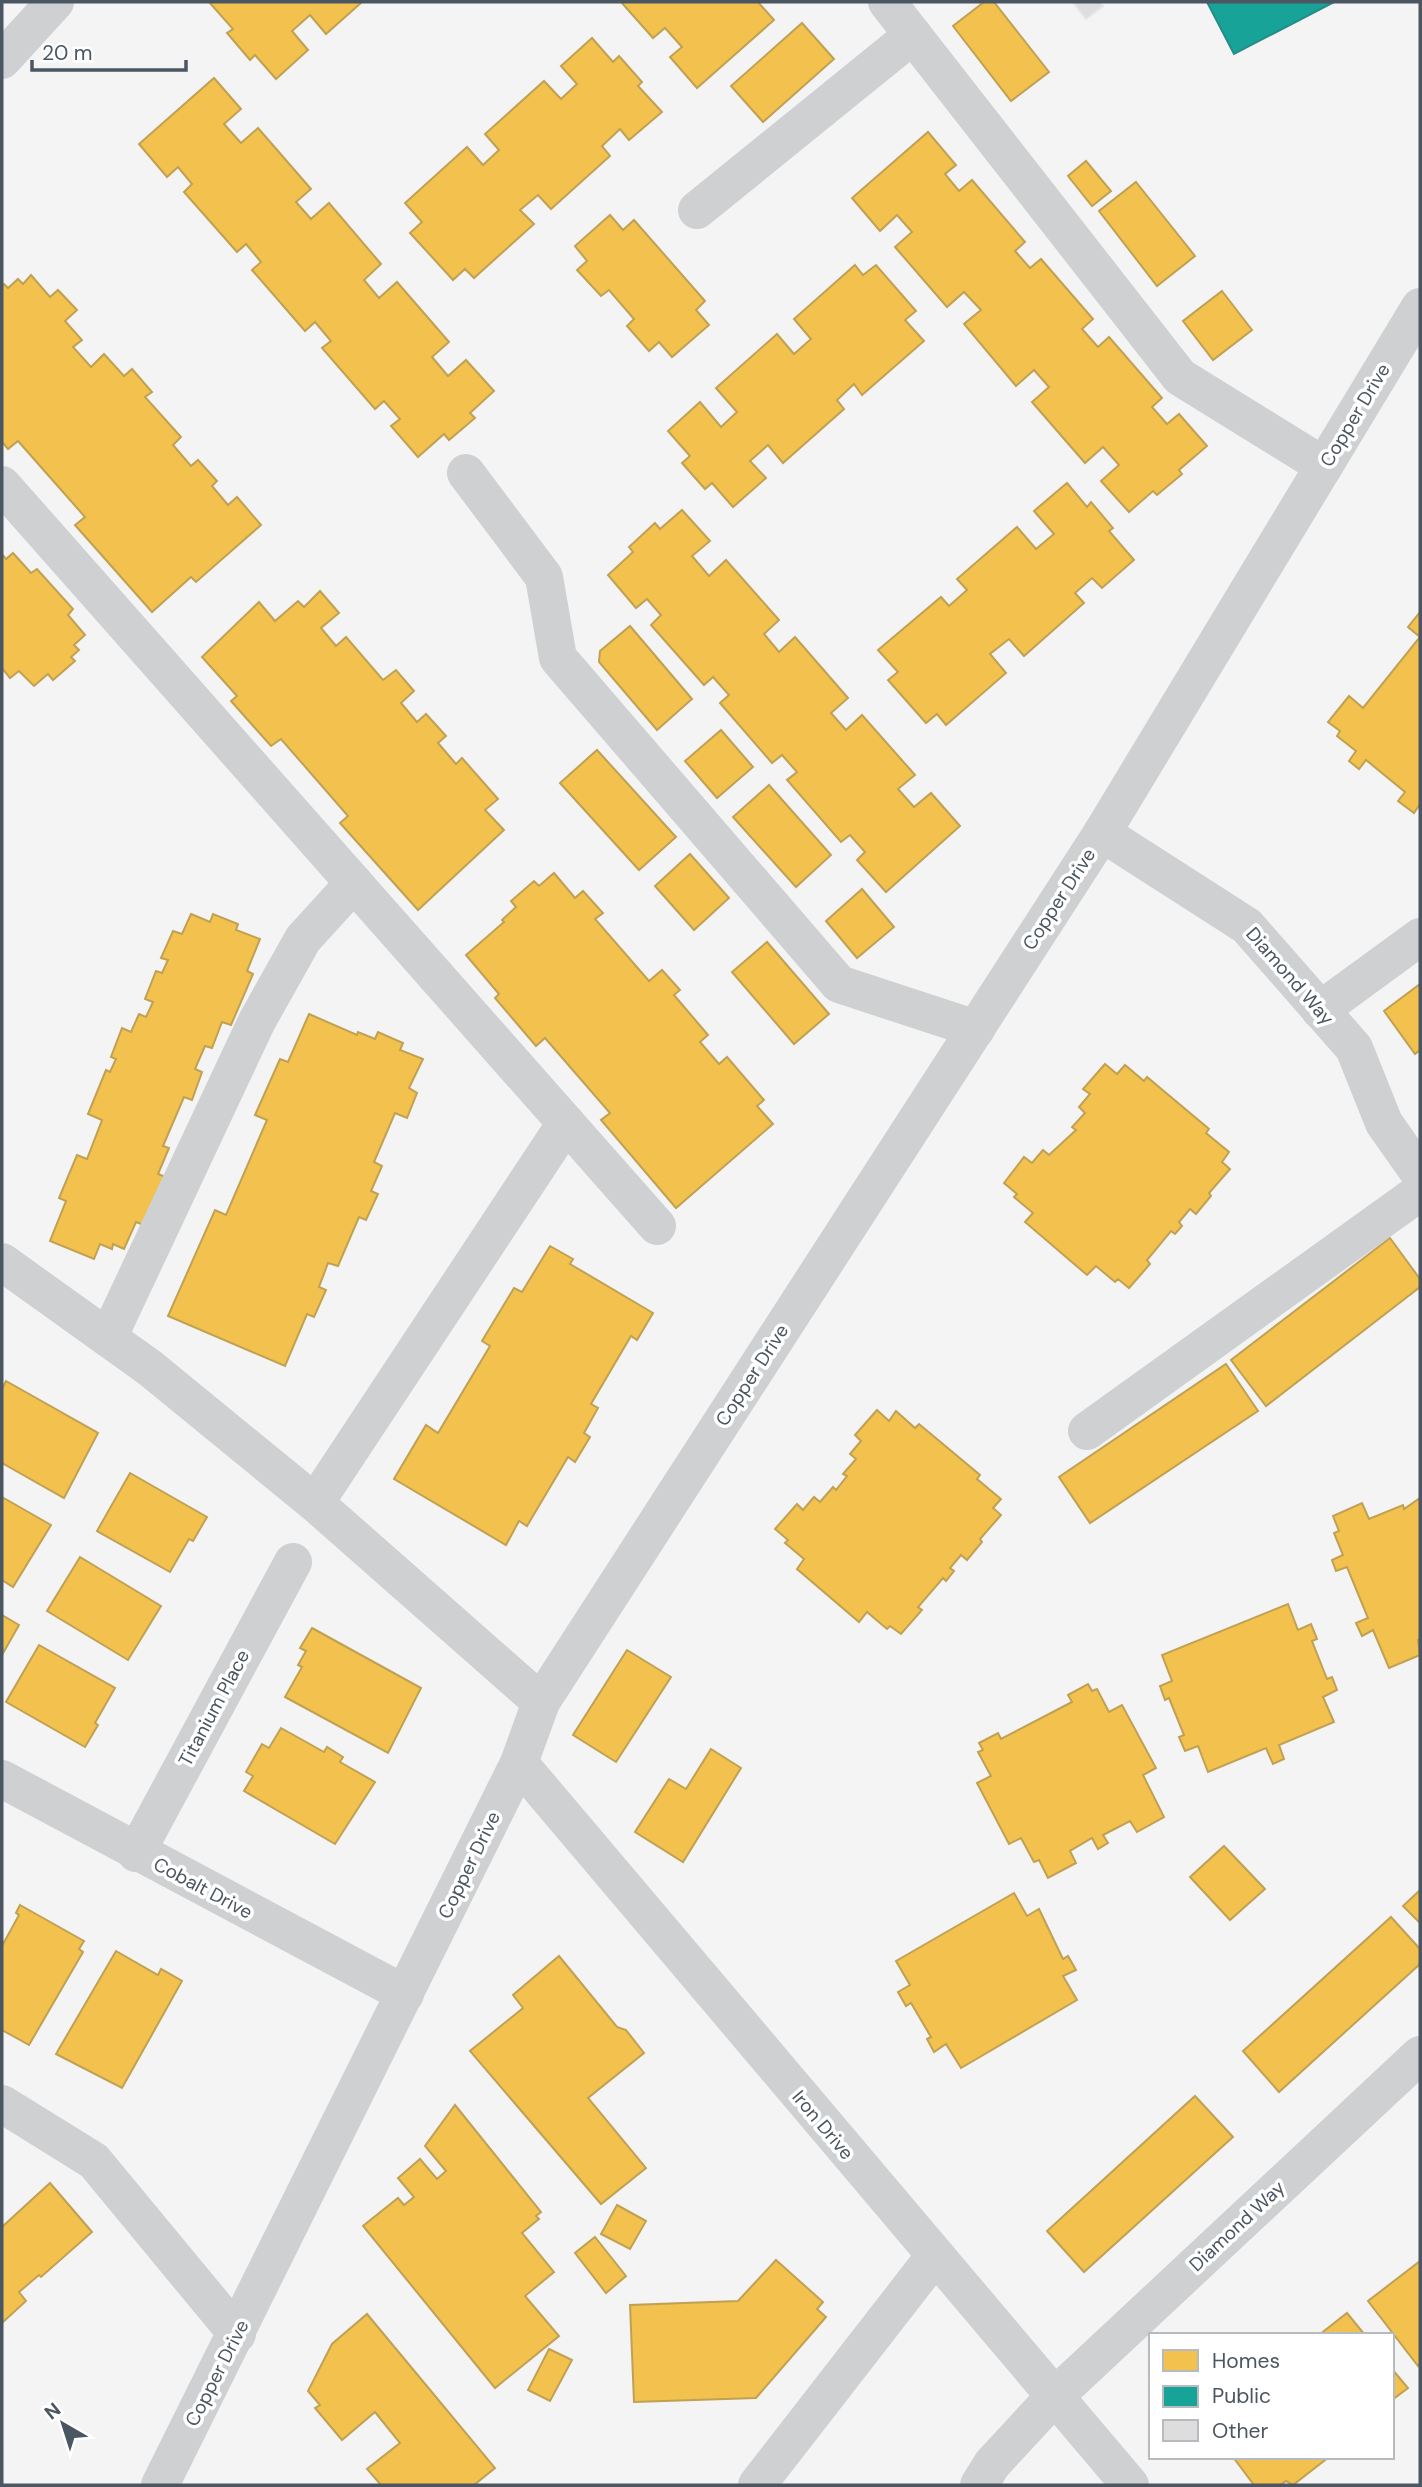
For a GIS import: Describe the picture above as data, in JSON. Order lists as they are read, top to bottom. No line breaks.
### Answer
{"streets":{"street":["Copper Drive","Diamond Way","Titanium Place","Cobalt Drive","Iron Drive"]},"crossings":[["Copper Drive","Diamond Way"],["Copper Drive","Cobalt Drive"],["Copper Drive","Iron Drive"],["Diamond Way","Iron Drive"],["Titanium Place","Cobalt Drive"]],"legend":["Homes","Public","Other"],"scale_bar":"20 m","north":"top left"}
